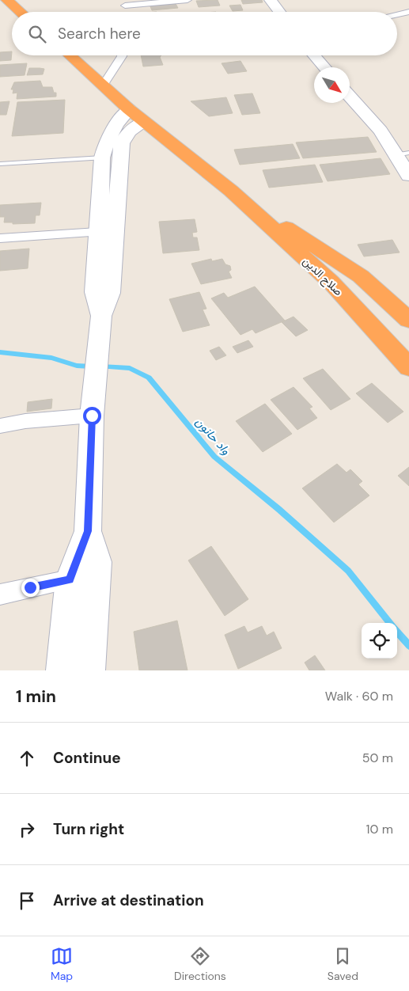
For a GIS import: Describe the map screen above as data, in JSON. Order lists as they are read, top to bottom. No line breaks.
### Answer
{"streets":{"highway":["صلاح الدين"]},"water":["واد حانون"],"north":"bottom right","page":{"search":"Search here","heading":["1 min","Walk · 60 m"],"list":[["Continue","50 m"],["Turn right","10 m"],"Arrive at destination"],"nav":["Map","Directions","Saved"]}}
